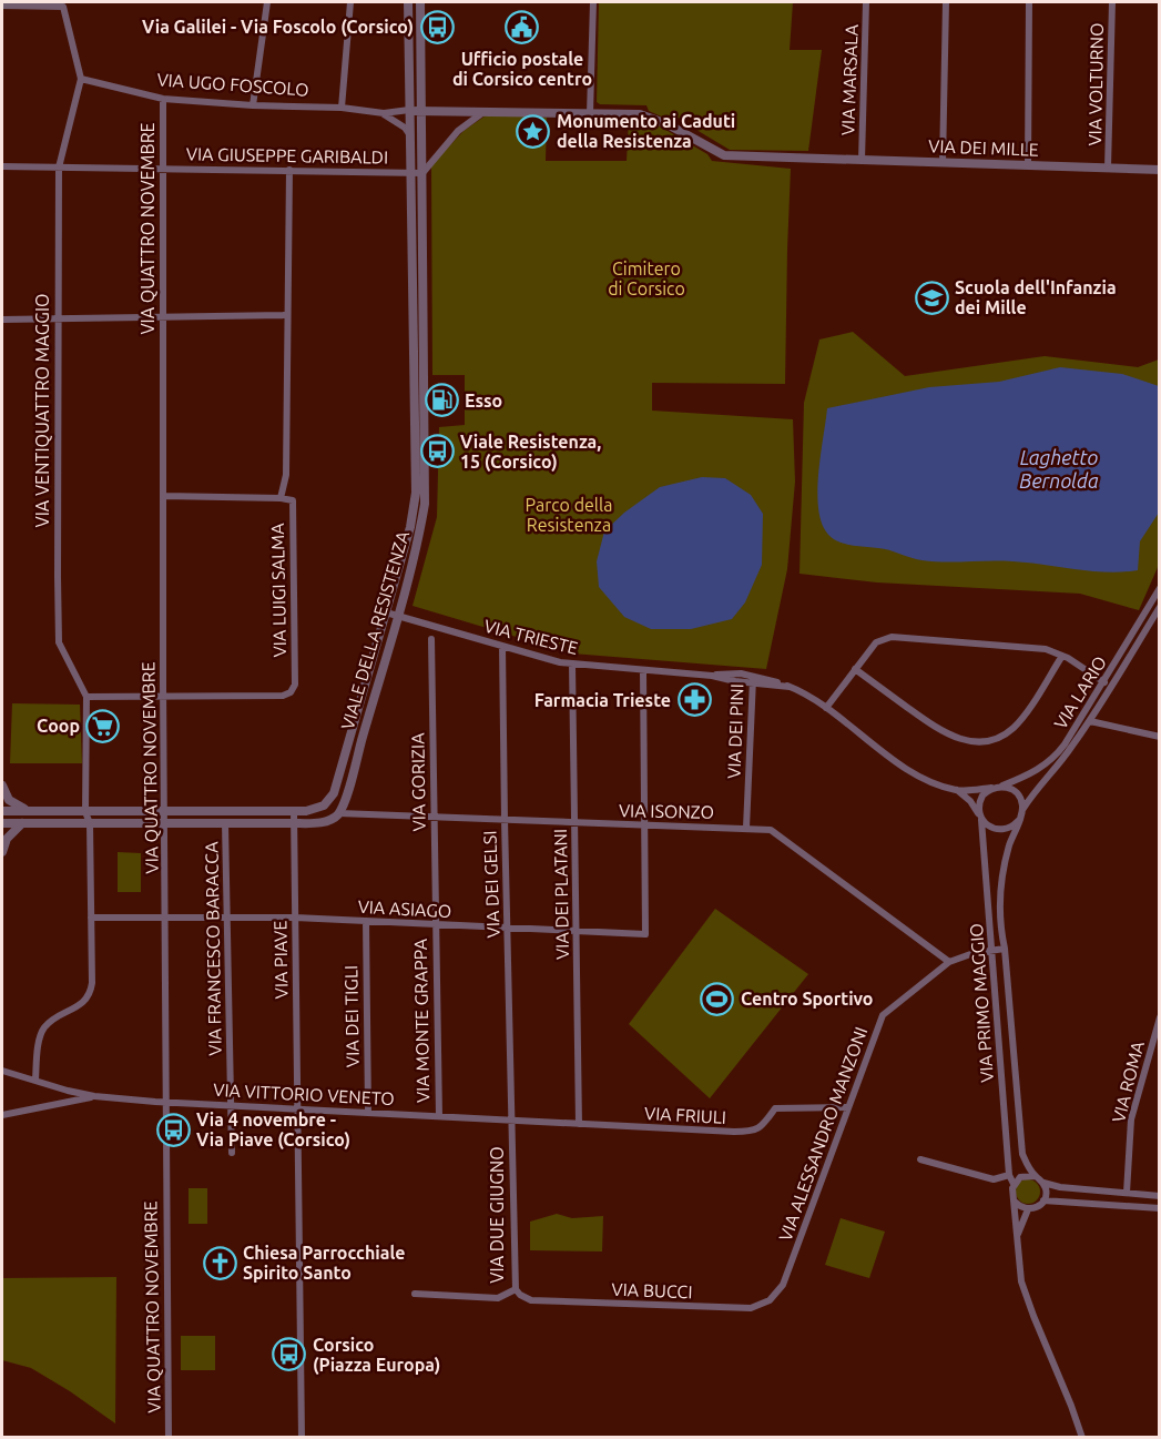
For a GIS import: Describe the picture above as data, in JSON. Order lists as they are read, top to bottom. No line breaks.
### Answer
{"streets":{"street":["VIA MARSALA","VIA UGO FOSCOLO","VIA VOLTURNO","VIA DEI MILLE","VIA GIUSEPPE GARIBALDI","VIA QUATTRO NOVEMBRE","VIA VENTIQUATTRO MAGGIO","VIA LUIGI SALMA","VIALE DELLA RESISTENZA","VIA TRIESTE","VIA LARIO","VIA DEI PINI","VIA GORIZIA","VIA ISONZO","VIA DEI GELSI","VIA DEI PLATANI","VIA ASIAGO","VIA FRANCESCO BARACCA","VIA PIAVE","VIA PRIMO MAGGIO","VIA DEI TIGLI","VIA MONTE GRAPPA","VIA ROMA","VIA VITTORIO VENETO","VIA FRIULI","VIA ALESSANDRO MANZONI","VIA DUE GIUGNO","VIA BUCCI"]},"crossings":[["VIA MARSALA","VIA DEI MILLE"],["VIA UGO FOSCOLO","VIA DEI MILLE"],["VIA UGO FOSCOLO","VIA QUATTRO NOVEMBRE"],["VIA UGO FOSCOLO","VIA VENTIQUATTRO MAGGIO"],["VIA UGO FOSCOLO","VIALE DELLA RESISTENZA"],["VIA VOLTURNO","VIA DEI MILLE"],["VIA GIUSEPPE GARIBALDI","VIA QUATTRO NOVEMBRE"],["VIA GIUSEPPE GARIBALDI","VIA VENTIQUATTRO MAGGIO"],["VIA GIUSEPPE GARIBALDI","VIA LUIGI SALMA"],["VIA GIUSEPPE GARIBALDI","VIALE DELLA RESISTENZA"],["VIA QUATTRO NOVEMBRE","VIA LUIGI SALMA"],["VIA QUATTRO NOVEMBRE","VIALE DELLA RESISTENZA"],["VIA QUATTRO NOVEMBRE","VIA ASIAGO"],["VIA QUATTRO NOVEMBRE","VIA VITTORIO VENETO"],["VIA VENTIQUATTRO MAGGIO","VIA LUIGI SALMA"],["VIA VENTIQUATTRO MAGGIO","VIALE DELLA RESISTENZA"],["VIALE DELLA RESISTENZA","VIA TRIESTE"],["VIALE DELLA RESISTENZA","VIA ISONZO"],["VIALE DELLA RESISTENZA","VIA PIAVE"],["VIA TRIESTE","VIA LARIO"],["VIA TRIESTE","VIA DEI PINI"],["VIA TRIESTE","VIA DEI GELSI"],["VIA TRIESTE","VIA DEI PLATANI"],["VIA TRIESTE","VIA PRIMO MAGGIO"],["VIA LARIO","VIA PRIMO MAGGIO"],["VIA DEI PINI","VIA ISONZO"],["VIA GORIZIA","VIA ISONZO"],["VIA GORIZIA","VIA ASIAGO"],["VIA GORIZIA","VIA MONTE GRAPPA"],["VIA ISONZO","VIA DEI GELSI"],["VIA ISONZO","VIA DEI PLATANI"],["VIA ISONZO","VIA ASIAGO"],["VIA ISONZO","VIA ALESSANDRO MANZONI"],["VIA DEI GELSI","VIA ASIAGO"],["VIA DEI GELSI","VIA VITTORIO VENETO"],["VIA DEI GELSI","VIA FRIULI"],["VIA DEI GELSI","VIA DUE GIUGNO"],["VIA DEI PLATANI","VIA ASIAGO"],["VIA DEI PLATANI","VIA FRIULI"],["VIA ASIAGO","VIA FRANCESCO BARACCA"],["VIA ASIAGO","VIA PIAVE"],["VIA ASIAGO","VIA DEI TIGLI"],["VIA ASIAGO","VIA MONTE GRAPPA"],["VIA FRANCESCO BARACCA","VIA VITTORIO VENETO"],["VIA PIAVE","VIA VITTORIO VENETO"],["VIA PRIMO MAGGIO","VIA ALESSANDRO MANZONI"],["VIA DEI TIGLI","VIA VITTORIO VENETO"],["VIA MONTE GRAPPA","VIA VITTORIO VENETO"],["VIA VITTORIO VENETO","VIA FRIULI"],["VIA VITTORIO VENETO","VIA DUE GIUGNO"],["VIA FRIULI","VIA ALESSANDRO MANZONI"],["VIA FRIULI","VIA DUE GIUGNO"],["VIA ALESSANDRO MANZONI","VIA BUCCI"],["VIA DUE GIUGNO","VIA BUCCI"]],"water":["Laghetto Bernolda"],"parks":["Cimitero di Corsico","Parco della Resistenza"],"places":{"bus stop":["Via Galilei - Via Foscolo (Corsico)","Viale Resistenza, 15 (Corsico)","Via 4 novembre - Via Piave (Corsico)","Corsico (Piazza Europa)"],"public building":["Ufficio postale di Corsico centro"],"place":["Monumento ai Caduti della Resistenza"],"school or university":["Scuola dell'Infanzia dei Mille"],"fuel station":["Esso"],"pharmacy":["Farmacia Trieste"],"supermarket":["Coop"],"sports":["Centro Sportivo"],"church":["Chiesa Parrocchiale Spirito Santo"]}}
